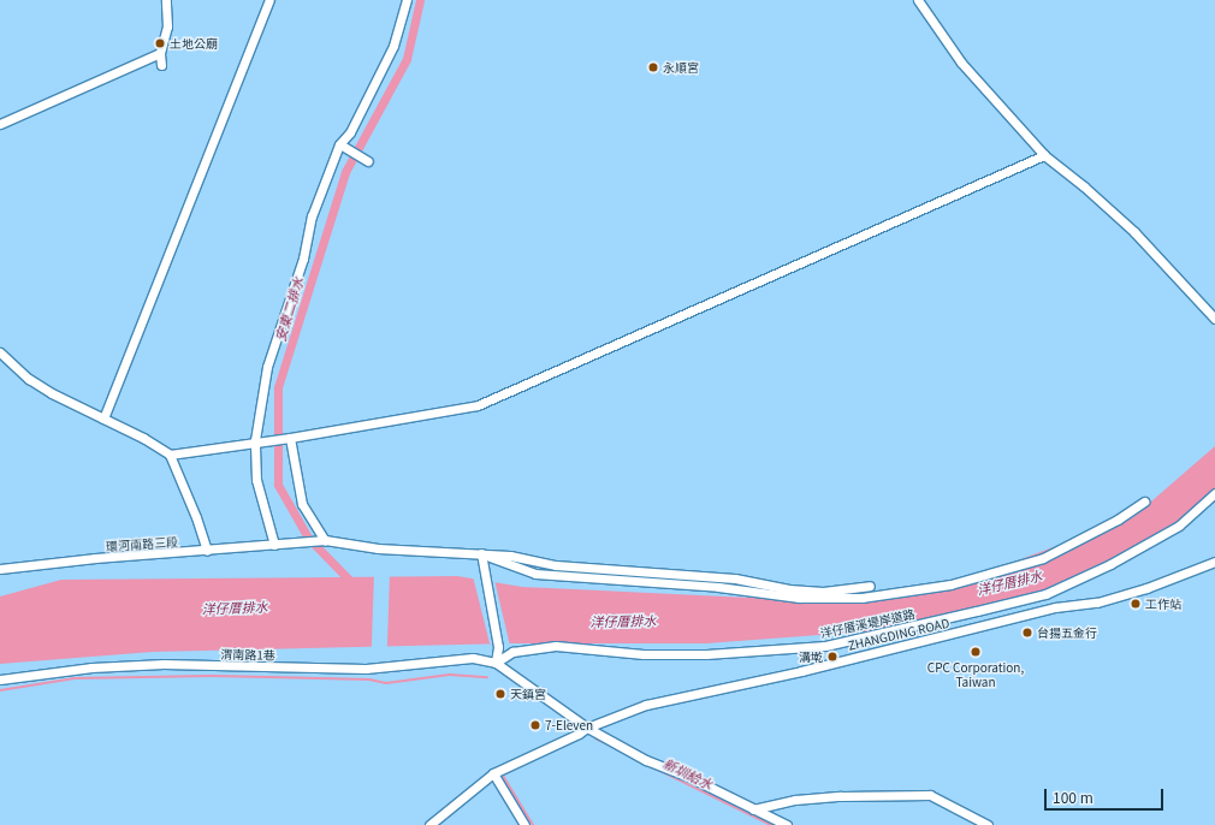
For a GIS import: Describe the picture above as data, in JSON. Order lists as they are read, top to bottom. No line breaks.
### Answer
{"streets":{"street":["環河南路三段","洋仔厝溪堤岸道路","ZHANGDING ROAD","渭南路1巷"]},"crossings":[["環河南路三段","洋仔厝溪堤岸道路"],["洋仔厝溪堤岸道路","渭南路1巷"]],"water":["安東二排水","洋仔厝排水","新圳給水"],"places":["土地公廟","永順宮","工作站","台揚五金行","CPC Corporation, Taiwan","溝墘","天鎮宮","7-Eleven"],"scale_bar":"100 m"}
